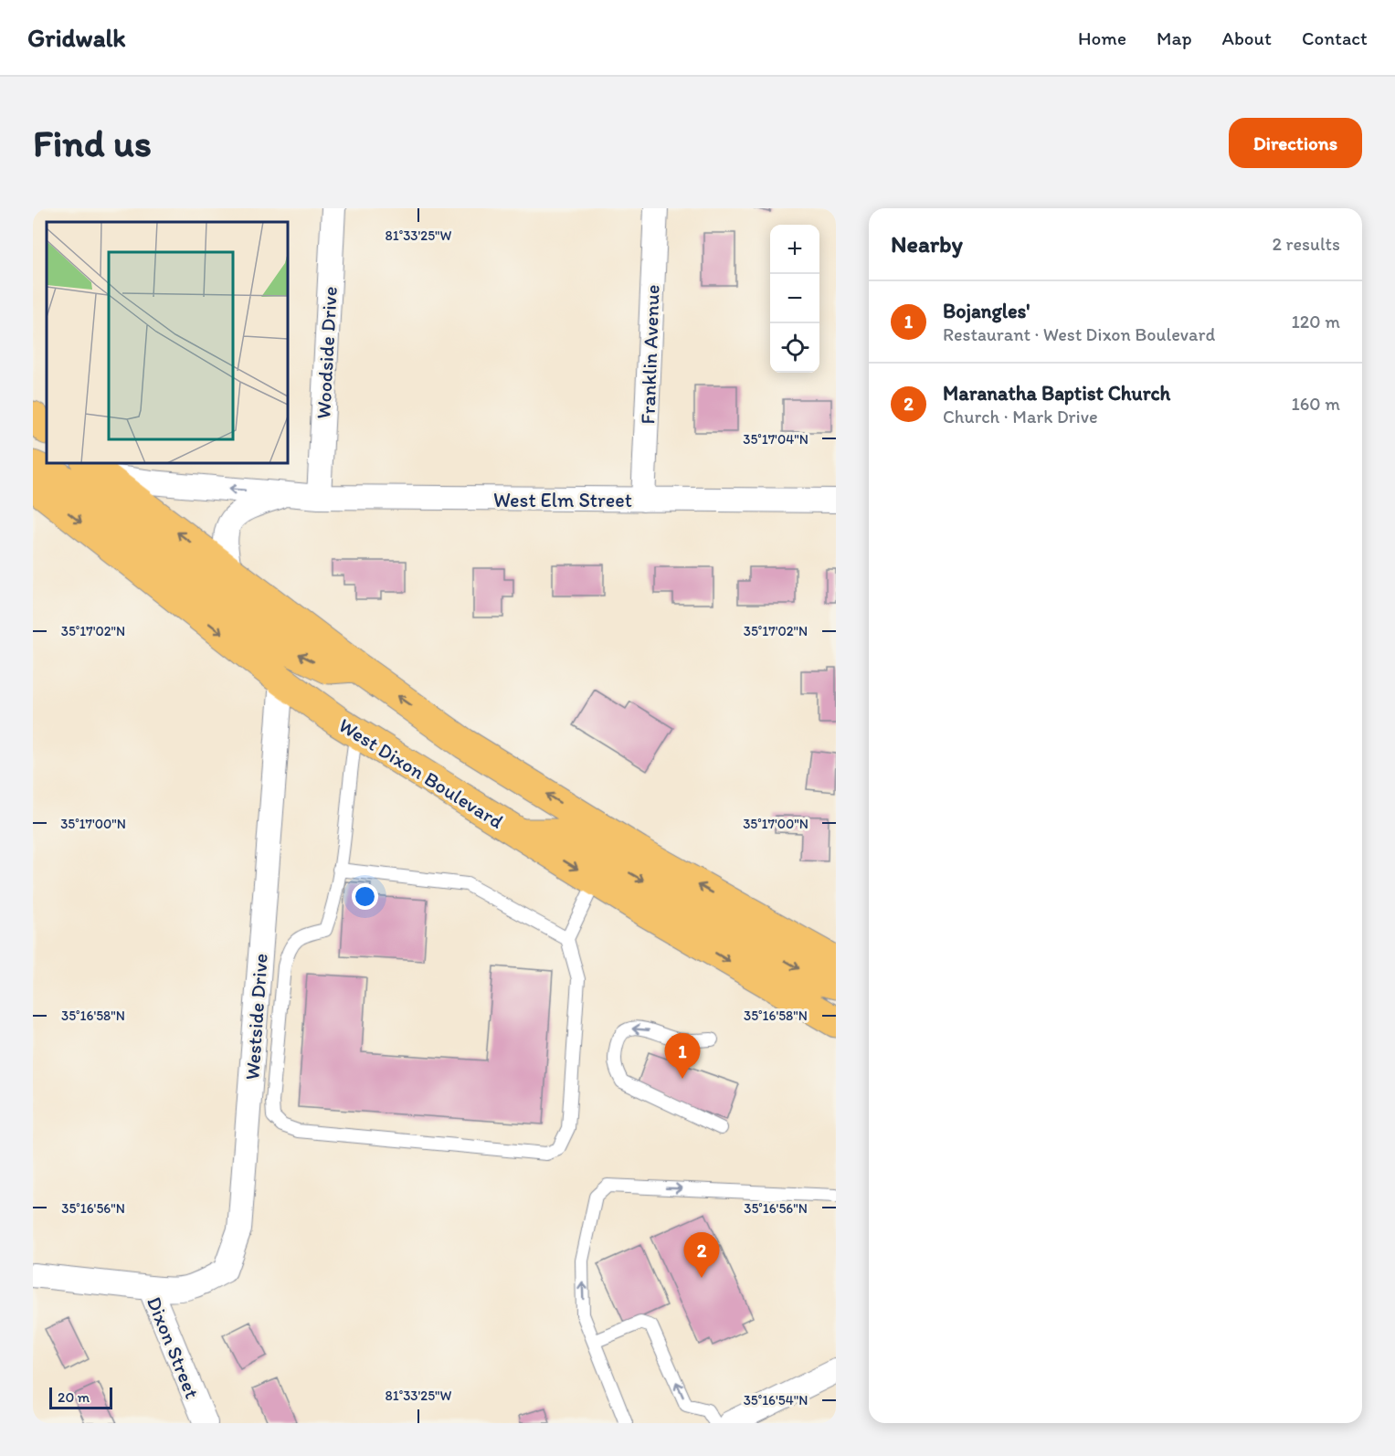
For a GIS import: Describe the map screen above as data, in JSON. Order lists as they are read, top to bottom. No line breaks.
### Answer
{"streets":{"highway":["West Dixon Boulevard"],"street":["Woodside Drive","Franklin Avenue","West Elm Street","Westside Drive","Dixon Street"]},"crossings":[["Woodside Drive","West Elm Street"],["Franklin Avenue","West Elm Street"],["West Dixon Boulevard","Westside Drive"],["Westside Drive","Dixon Street"]],"scale_bar":"20 m","page":{"header":"Gridwalk","nav":["Home","Map","About","Contact"],"buttons":"Directions","title":"Find us","heading":["Nearby","2 results"],"map_buttons":["+","−"],"list":[{"mark":"1","name":"Bojangles'","note":"Restaurant · West Dixon Boulevard","value":"120 m"},{"mark":"2","name":"Maranatha Baptist Church","note":"Church · Mark Drive","value":"160 m"}],"pins":["1","2"],"scale":"20 m"},"coordinates":["81°33'25\"W","35°17'04\"N","35°17'02\"N","35°17'00\"N","35°16'58\"N","35°16'56\"N","35°16'54\"N"]}
